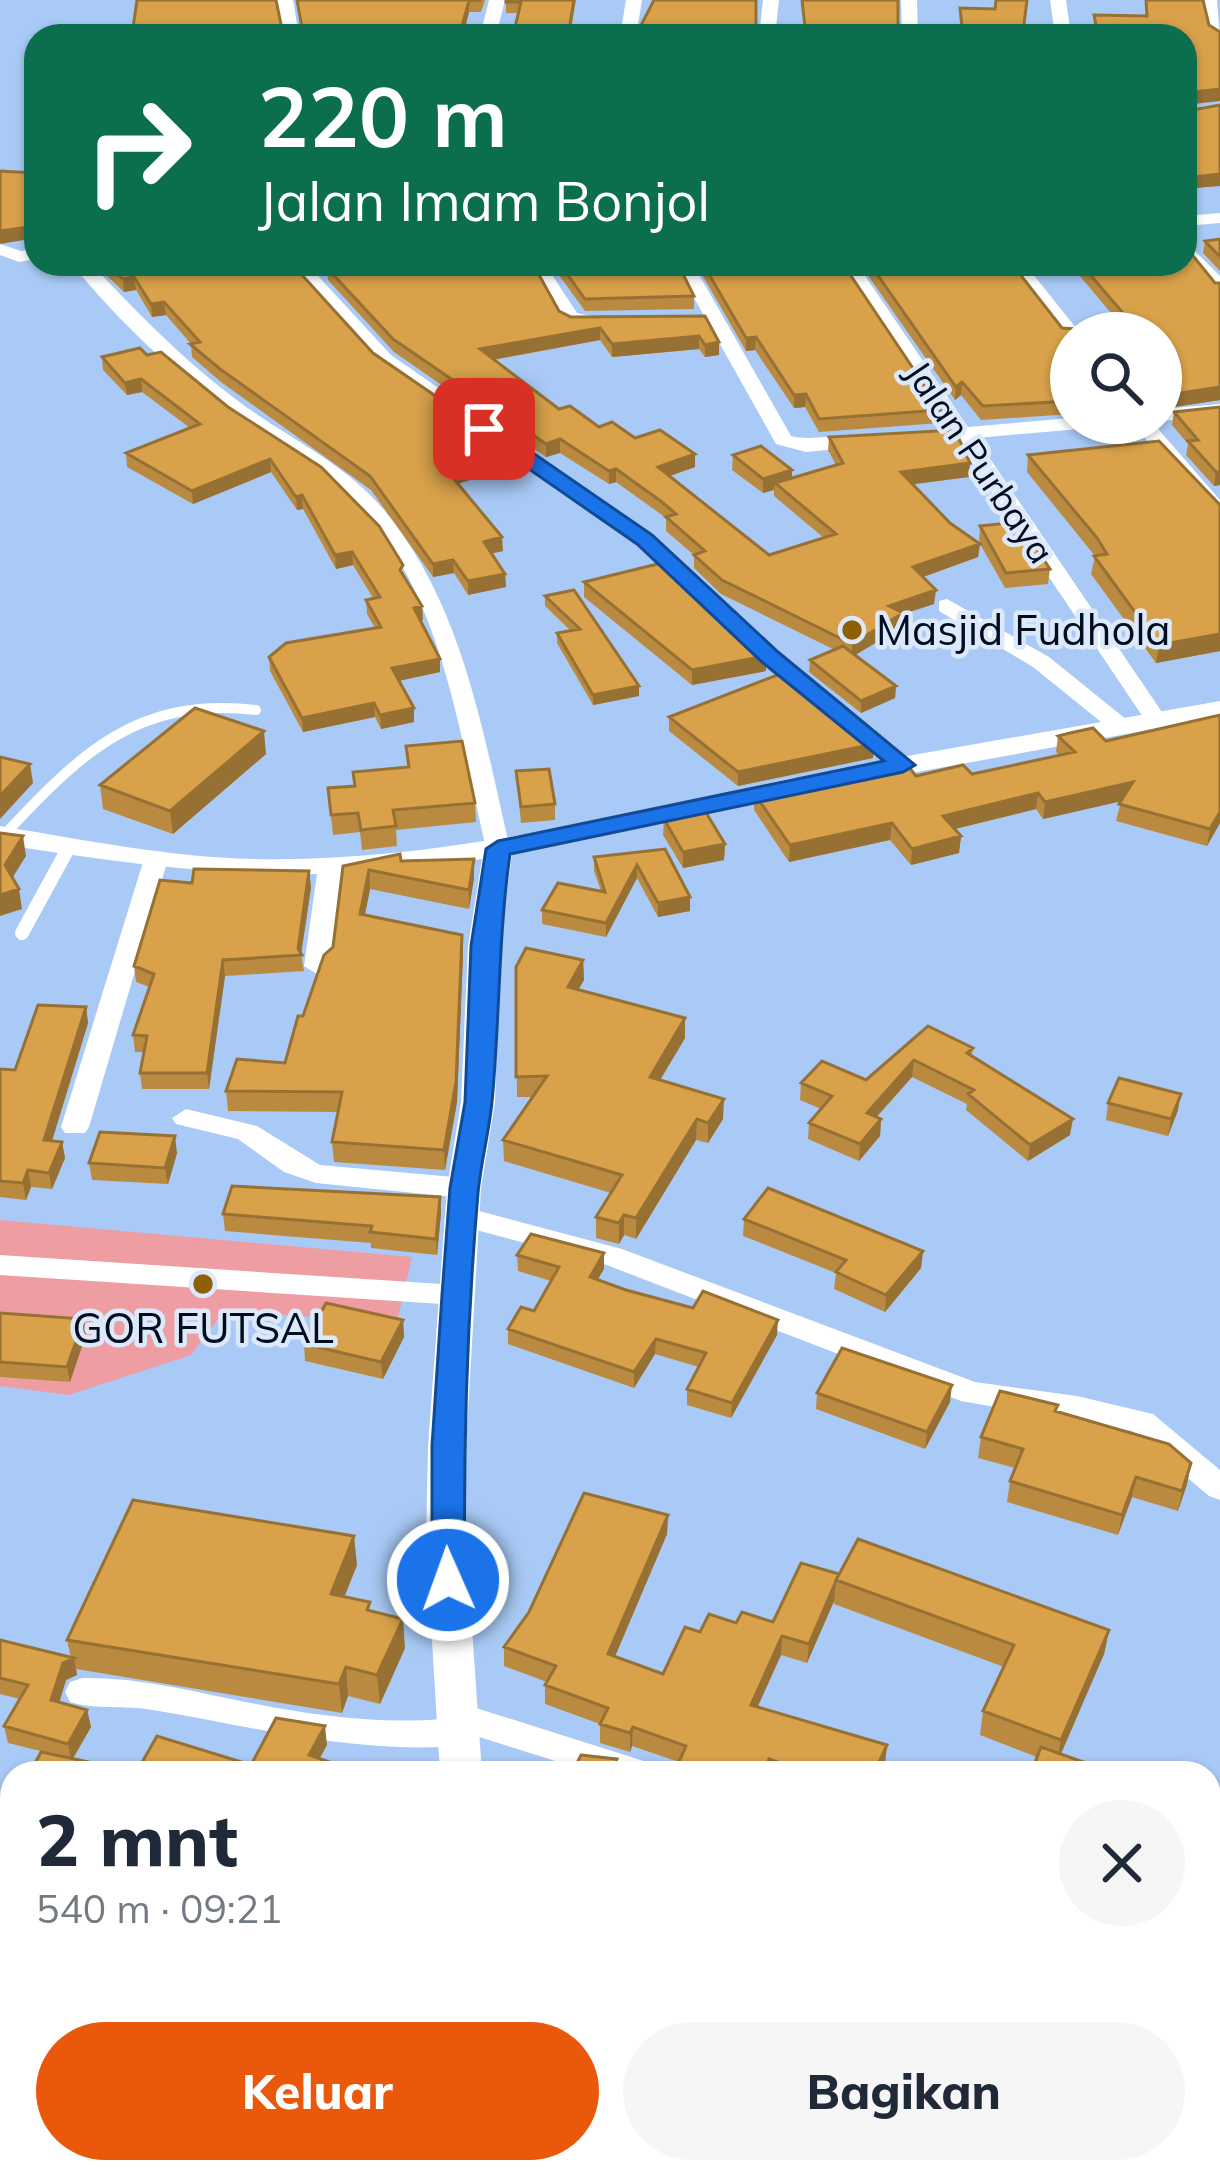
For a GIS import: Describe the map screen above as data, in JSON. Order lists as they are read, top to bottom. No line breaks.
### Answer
{"streets":{"street":["Jalan Purbaya"]},"places":["Masjid Fudhola","GOR FUTSAL"],"page":{"turn":["220 m","Jalan Imam Bonjol"],"heading":["2 mnt","540 m · 09:21"],"buttons":["Keluar","Bagikan"]}}
